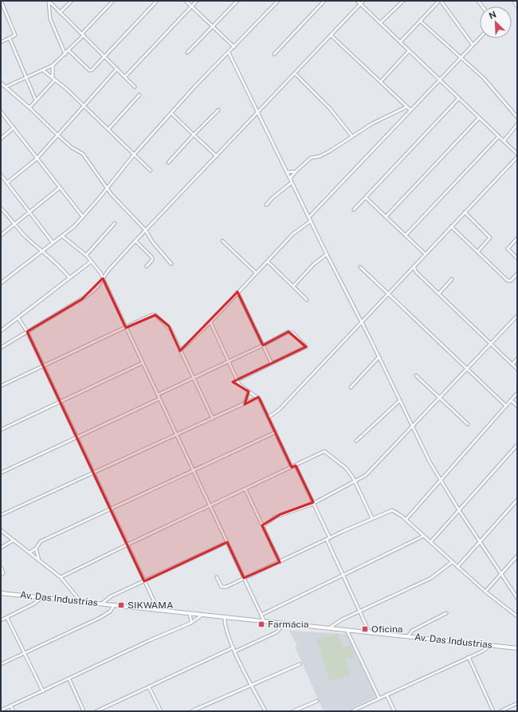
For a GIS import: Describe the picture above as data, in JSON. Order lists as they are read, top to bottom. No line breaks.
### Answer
{"streets":{"main road":["Av. Das Industrias"]},"places":{"transit":["SIKWAMA","Farmácia","Oficina"]},"north":"top left"}
